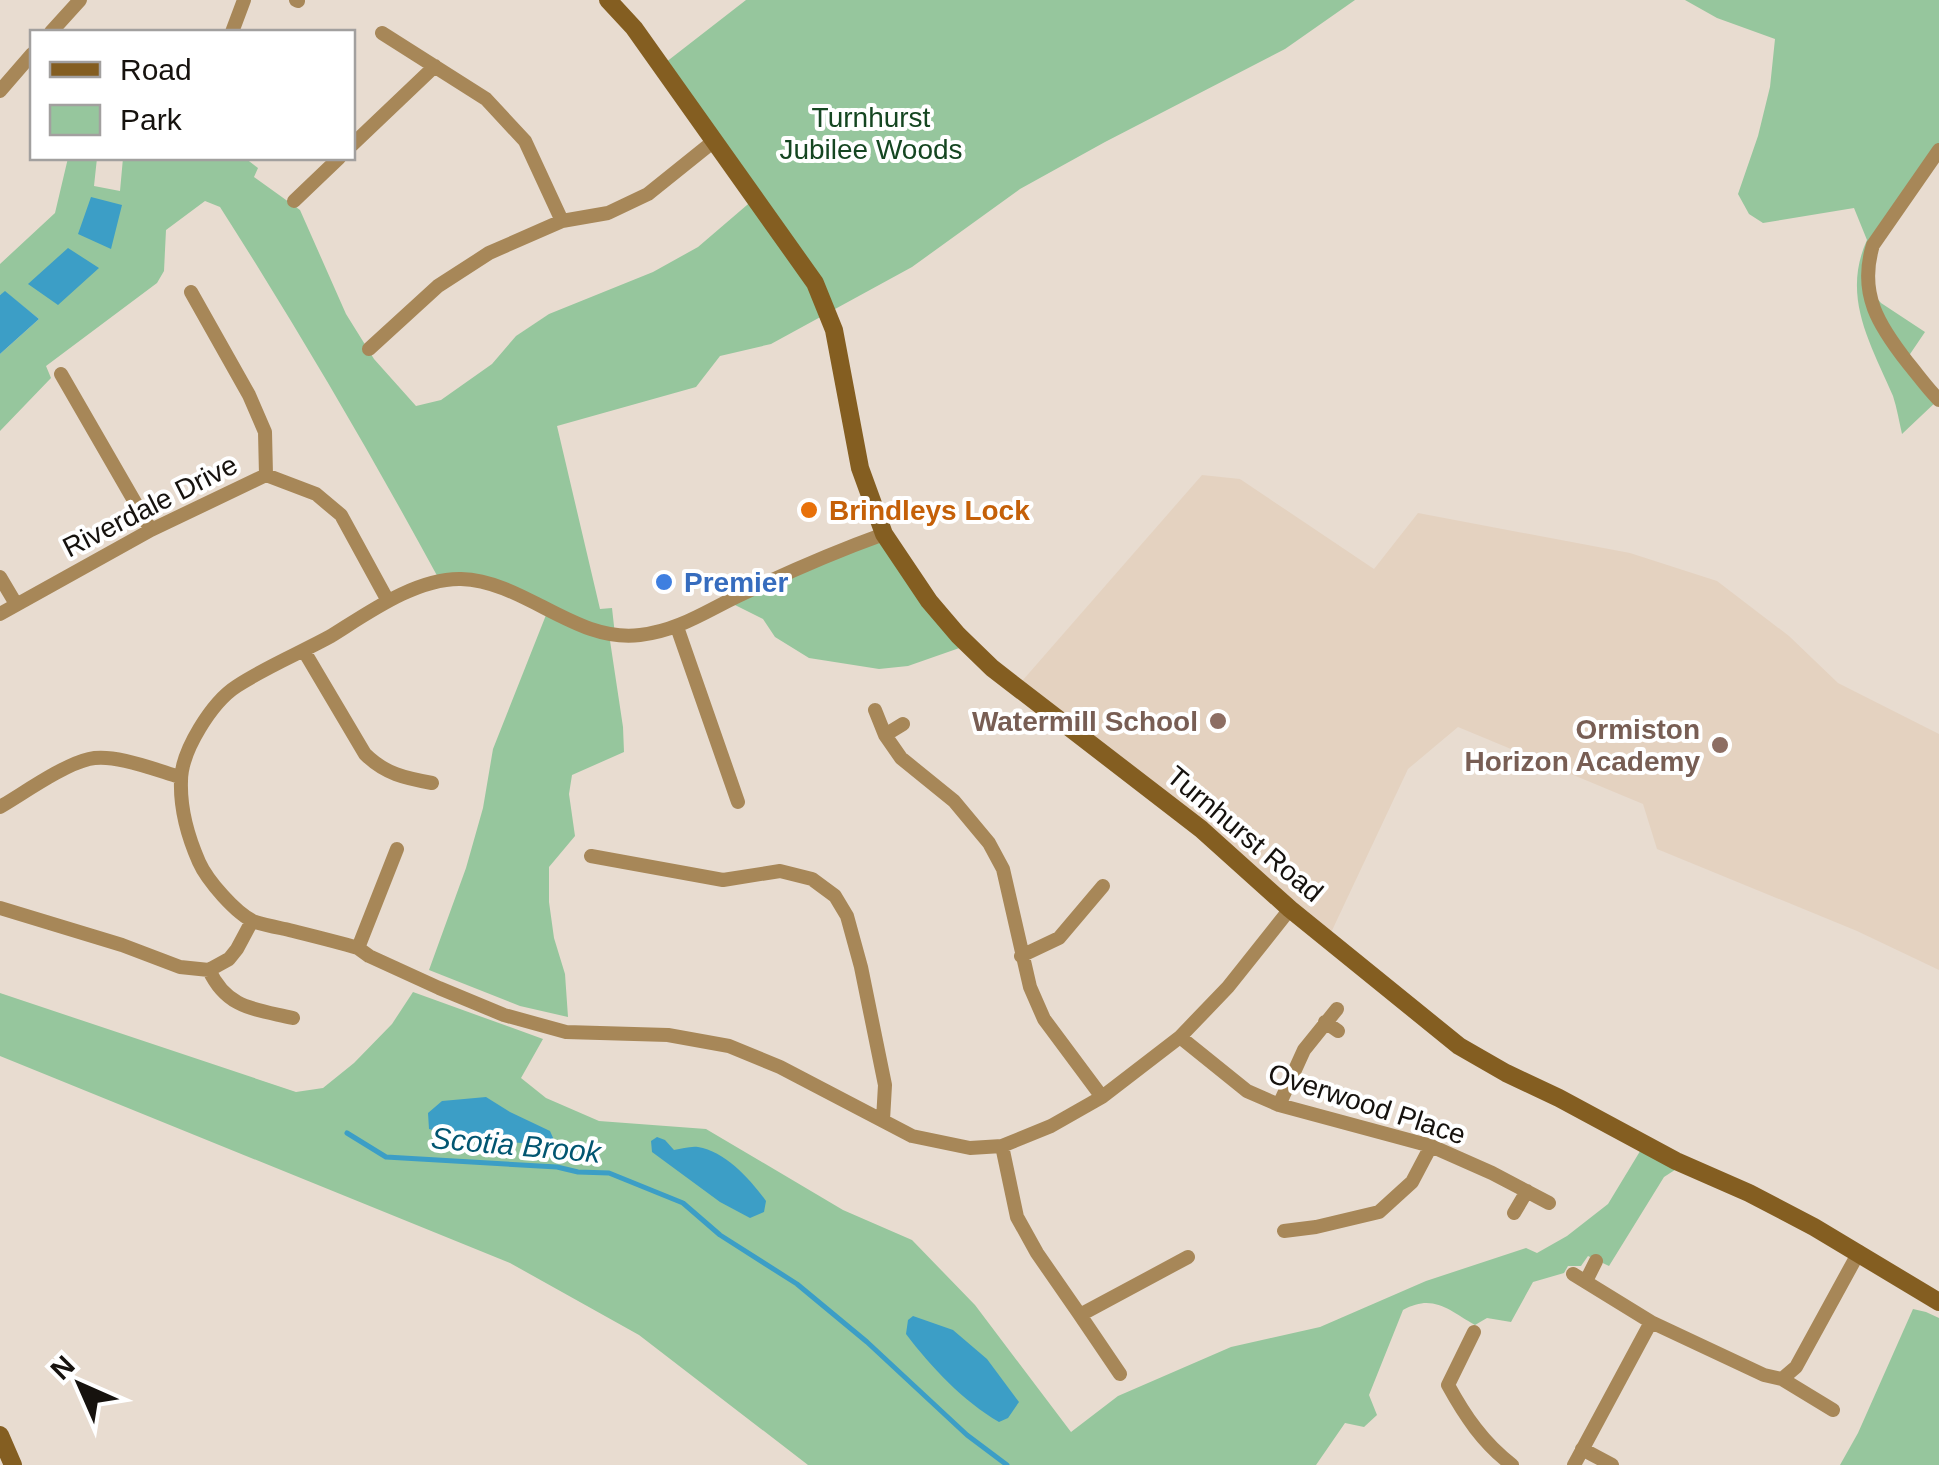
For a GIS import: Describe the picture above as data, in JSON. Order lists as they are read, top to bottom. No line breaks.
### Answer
{"streets":{"street":["Riverdale Drive","Turnhurst Road","Overwood Place"]},"water":["Scotia Brook"],"parks":["Turnhurst Jubilee Woods"],"places":["Brindleys Lock","Premier","Watermill School","Ormiston Horizon Academy"],"legend":["Road","Park"],"north":"top left"}
